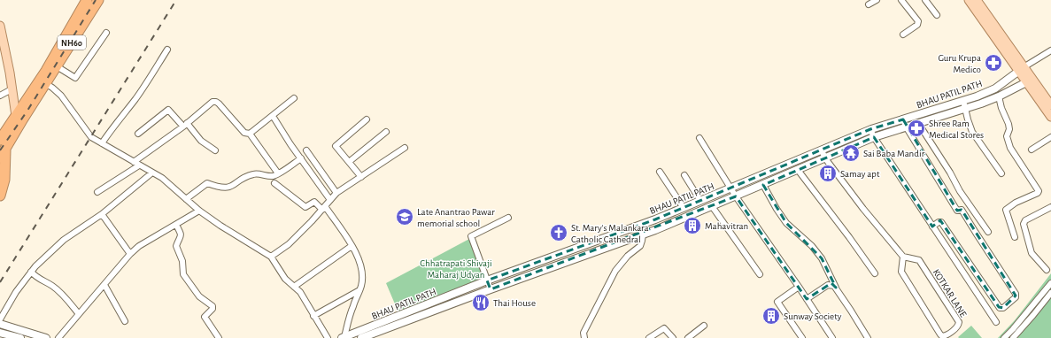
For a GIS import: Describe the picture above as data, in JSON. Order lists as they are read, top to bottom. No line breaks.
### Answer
{"streets":{"highway":["NH60"],"main road":["BHAU PATIL PATH"],"street":["KOTKAR LANE"]},"parks":["Chhatrapati Shivaji Maharaj Udyan"],"places":{"pharmacy":["Guru Krupa Medico","Shree Ram Medical Stores"],"temple":["Sai Baba Mandir"],"building":["Samay apt","Mahavitran","Sunway Society"],"school or university":["Late Anantrao Pawar memorial school"],"church":["St. Mary's Malankara Catholic Cathedral"],"restaurant":["Thai House"]}}
